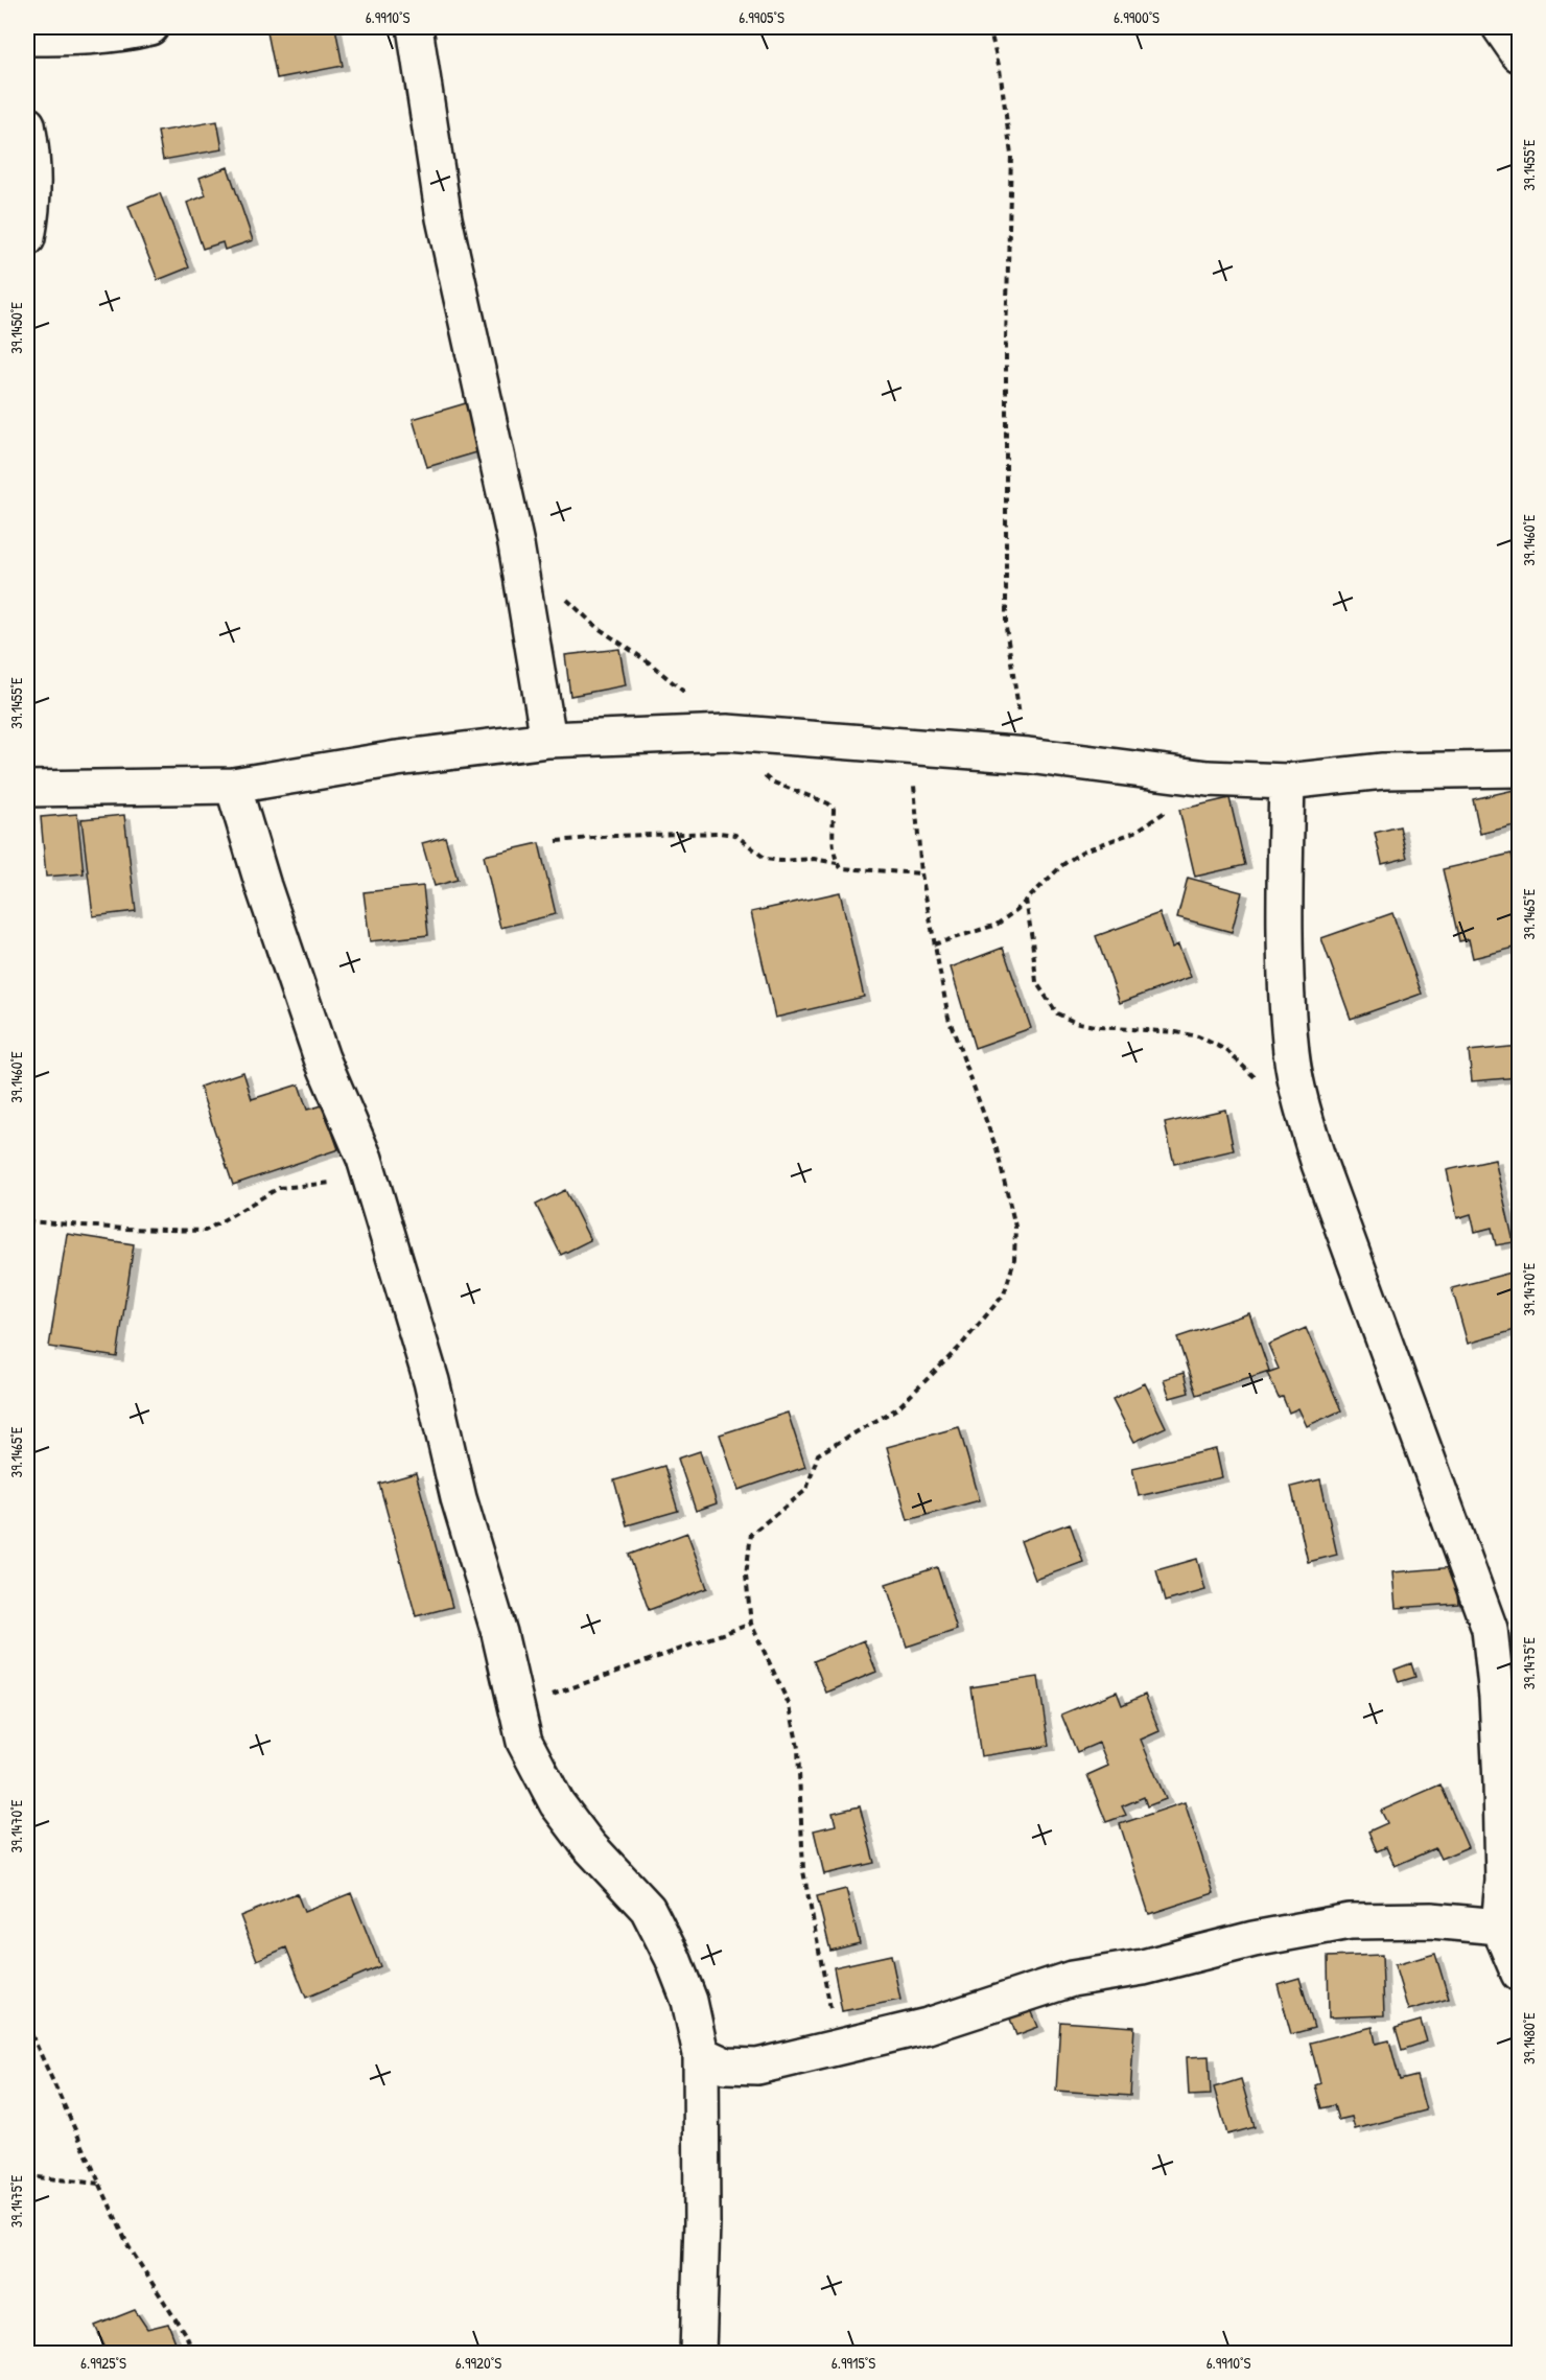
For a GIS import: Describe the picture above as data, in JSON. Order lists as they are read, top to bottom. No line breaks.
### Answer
{"coordinates":["6.9910°S","6.9905°S","6.9900°S","39.1455°E","39.1450°E","39.1460°E","39.1465°E","39.1470°E","39.1475°E","39.1480°E","6.9925°S","6.9920°S","6.9915°S"]}
